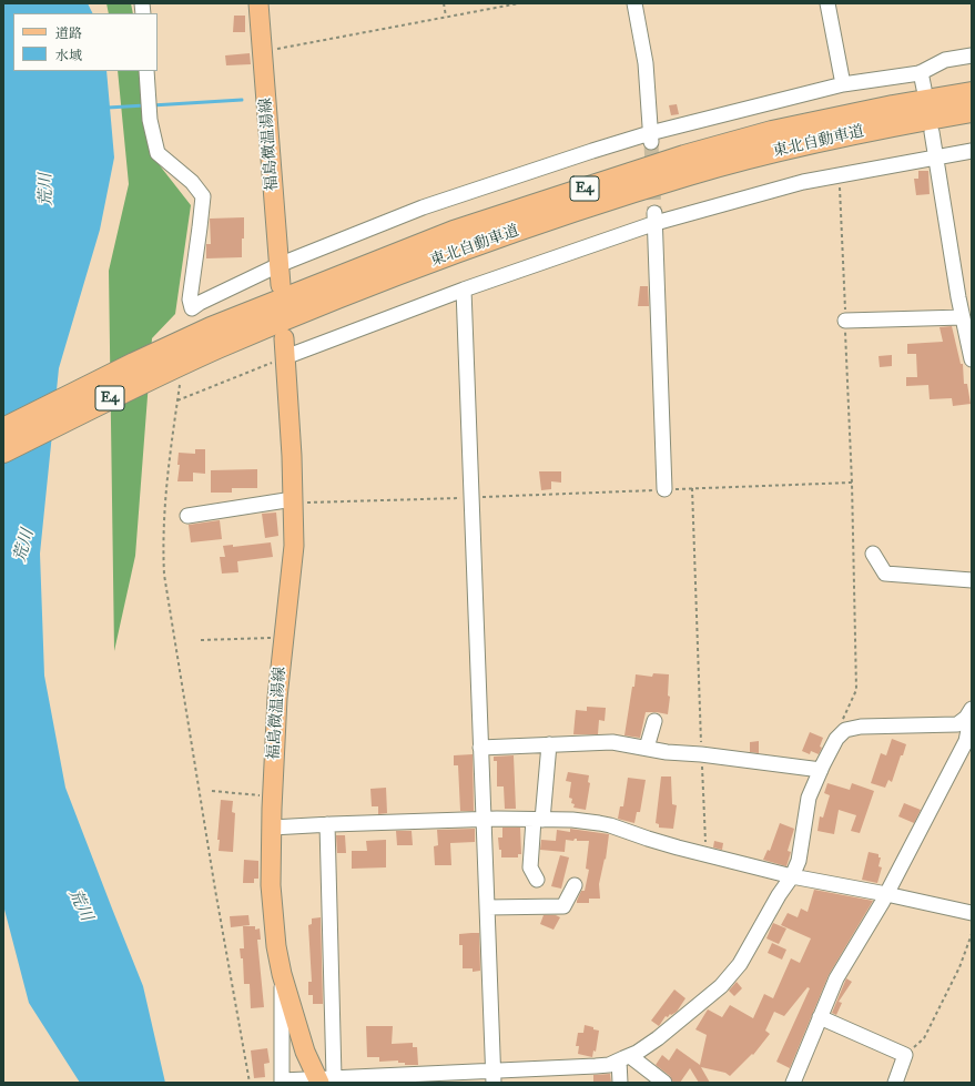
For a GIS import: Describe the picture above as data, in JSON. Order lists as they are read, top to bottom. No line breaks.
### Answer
{"streets":{"highway":["東北自動車道","E4"],"main road":["福島微温湯線"]},"water":["荒川"],"legend":["道路","水域"]}
